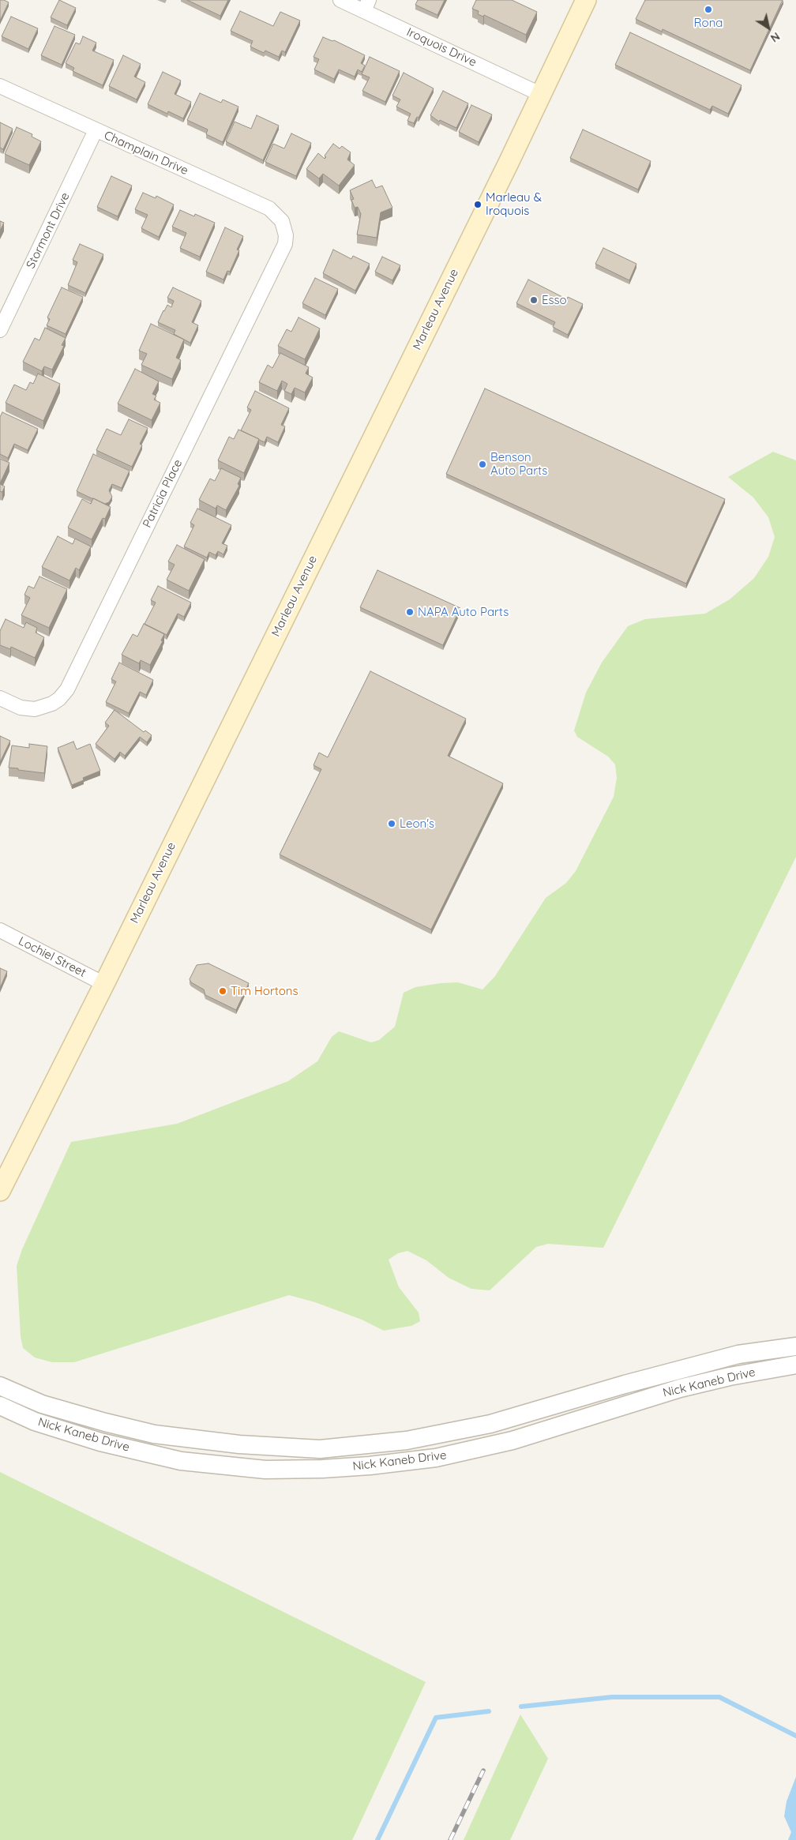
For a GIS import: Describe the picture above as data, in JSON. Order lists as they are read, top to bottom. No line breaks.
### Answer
{"streets":{"main road":["Marleau Avenue"],"street":["Iroquois Drive","Champlain Drive","Stormont Drive","Patricia Place","Lochiel Street","Nick Kaneb Drive"]},"crossings":[["Iroquois Drive","Marleau Avenue"],["Champlain Drive","Stormont Drive"],["Champlain Drive","Patricia Place"],["Marleau Avenue","Lochiel Street"]],"places":["Rona","Marleau & Iroquois","Esso","Benson Auto Parts","NAPA Auto Parts","Leon's","Tim Hortons"],"north":"bottom right"}
